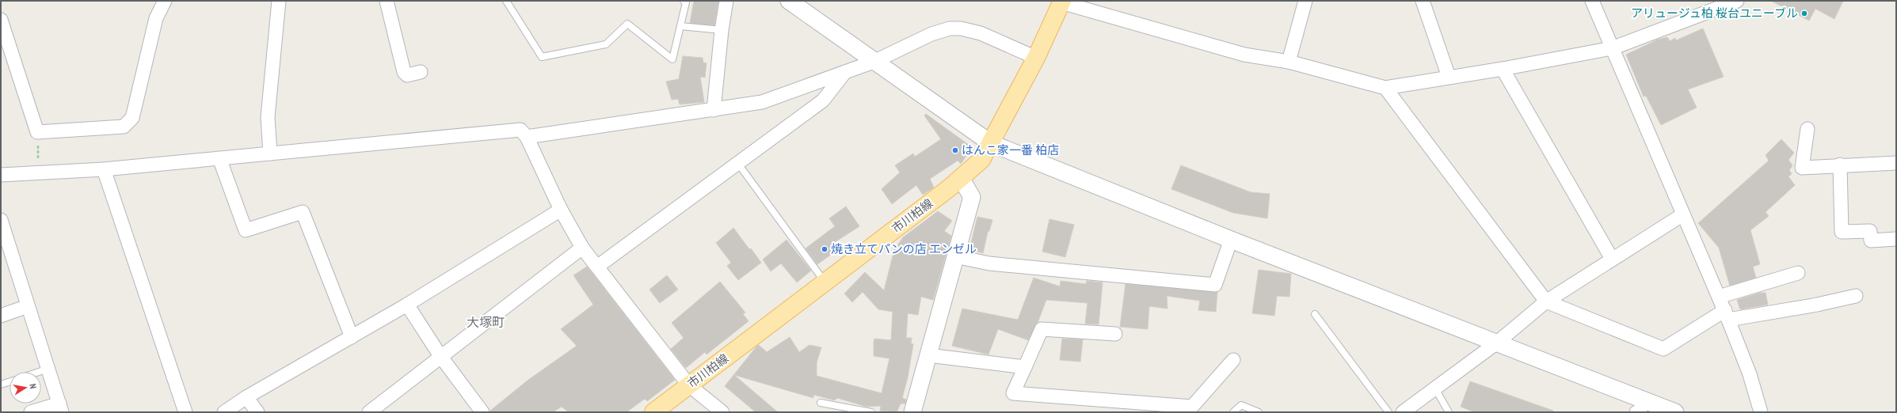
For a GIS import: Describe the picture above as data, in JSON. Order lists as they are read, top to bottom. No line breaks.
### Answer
{"streets":{"main road":["市川柏線"]},"districts":["大塚町"],"places":["アリュージュ柏 桜台ユニーブル","はんこ家一番 柏店","焼き立てパンの店 エンゼル"],"north":"right"}
